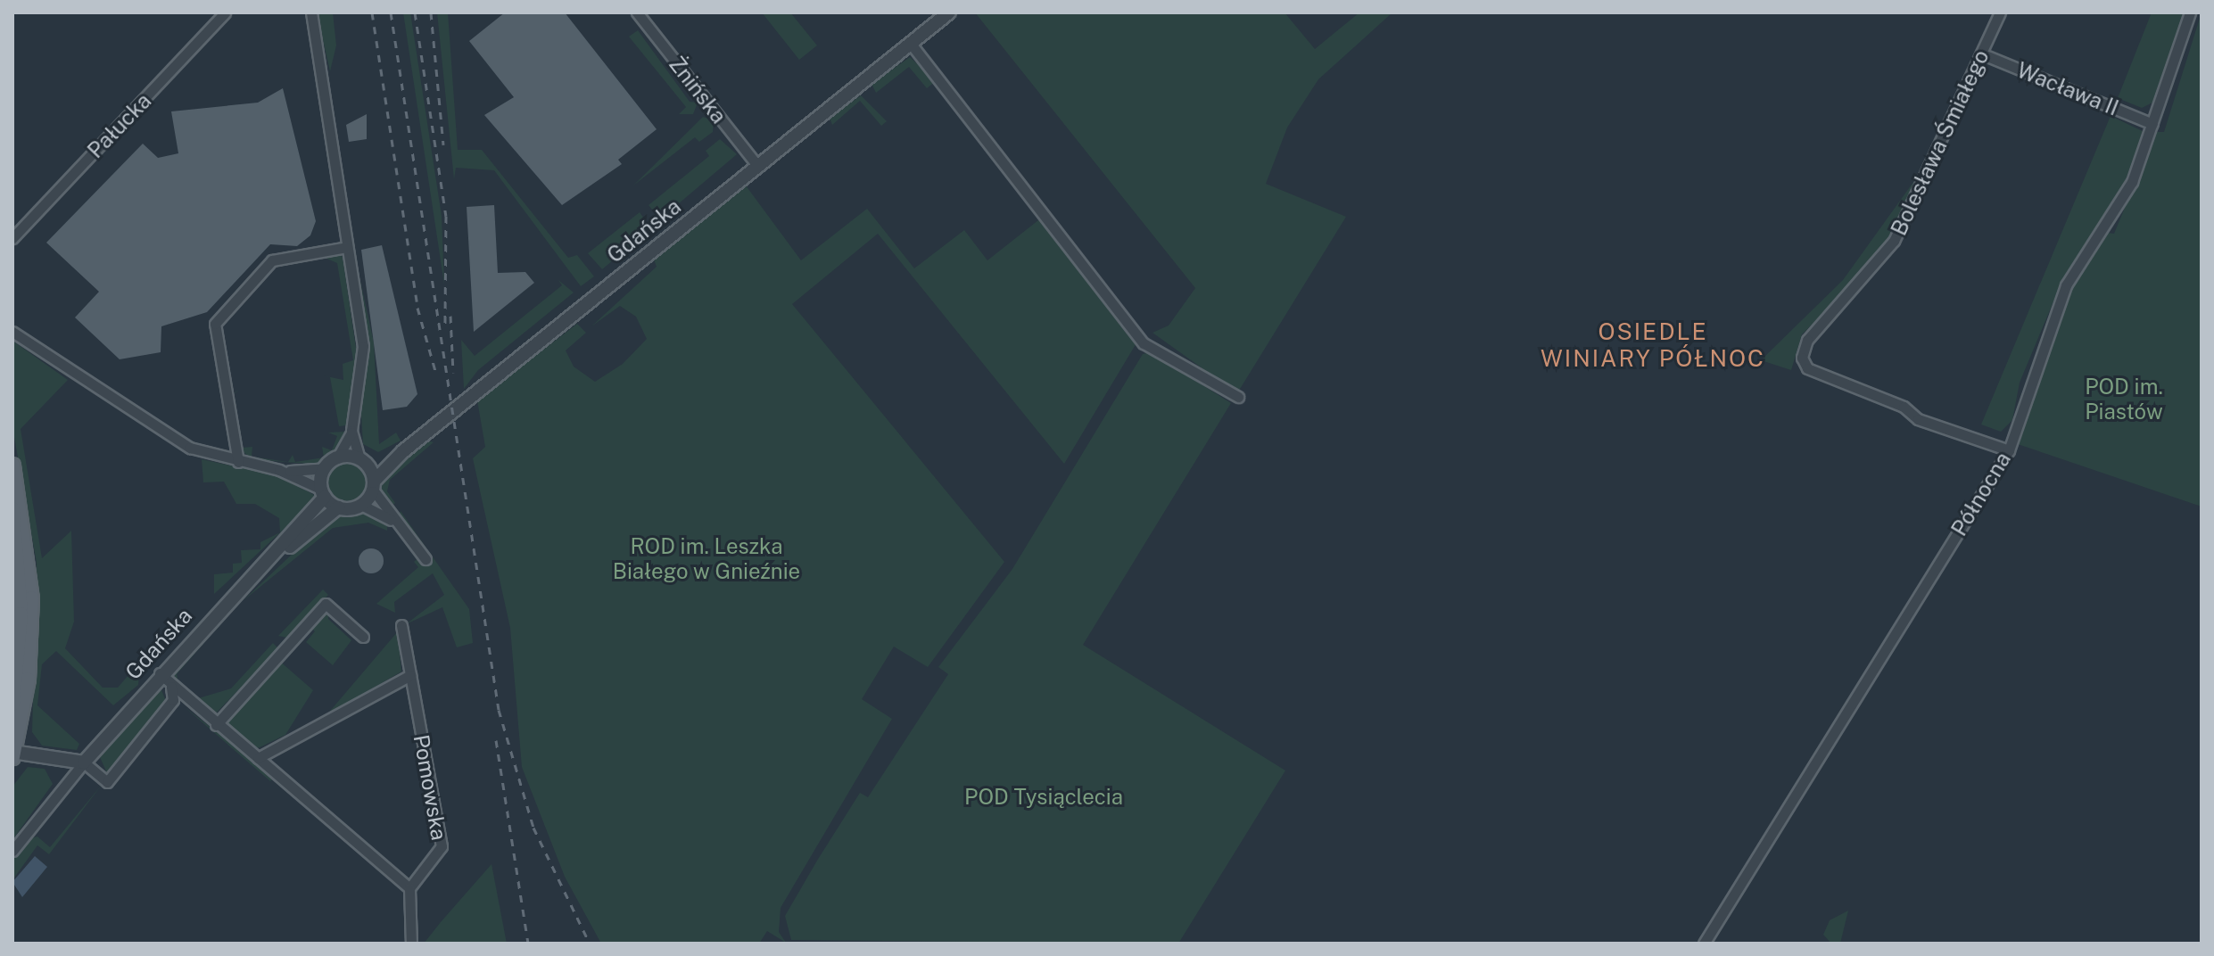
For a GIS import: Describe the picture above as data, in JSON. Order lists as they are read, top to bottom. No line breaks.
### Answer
{"streets":{"street":["Wacława II","Żnińska","Pałucka","Bolesława Śmiałego","Gdańska","Północna","Pomowska"]},"crossings":[["Wacława II","Bolesława Śmiałego"],["Wacława II","Północna"],["Żnińska","Gdańska"],["Bolesława Śmiałego","Północna"]],"districts":["OSIEDLE WINIARY PÓŁNOC"],"parks":["POD im. Piastów","ROD im. Leszka Białego w Gnieźnie","POD Tysiąclecia"]}
